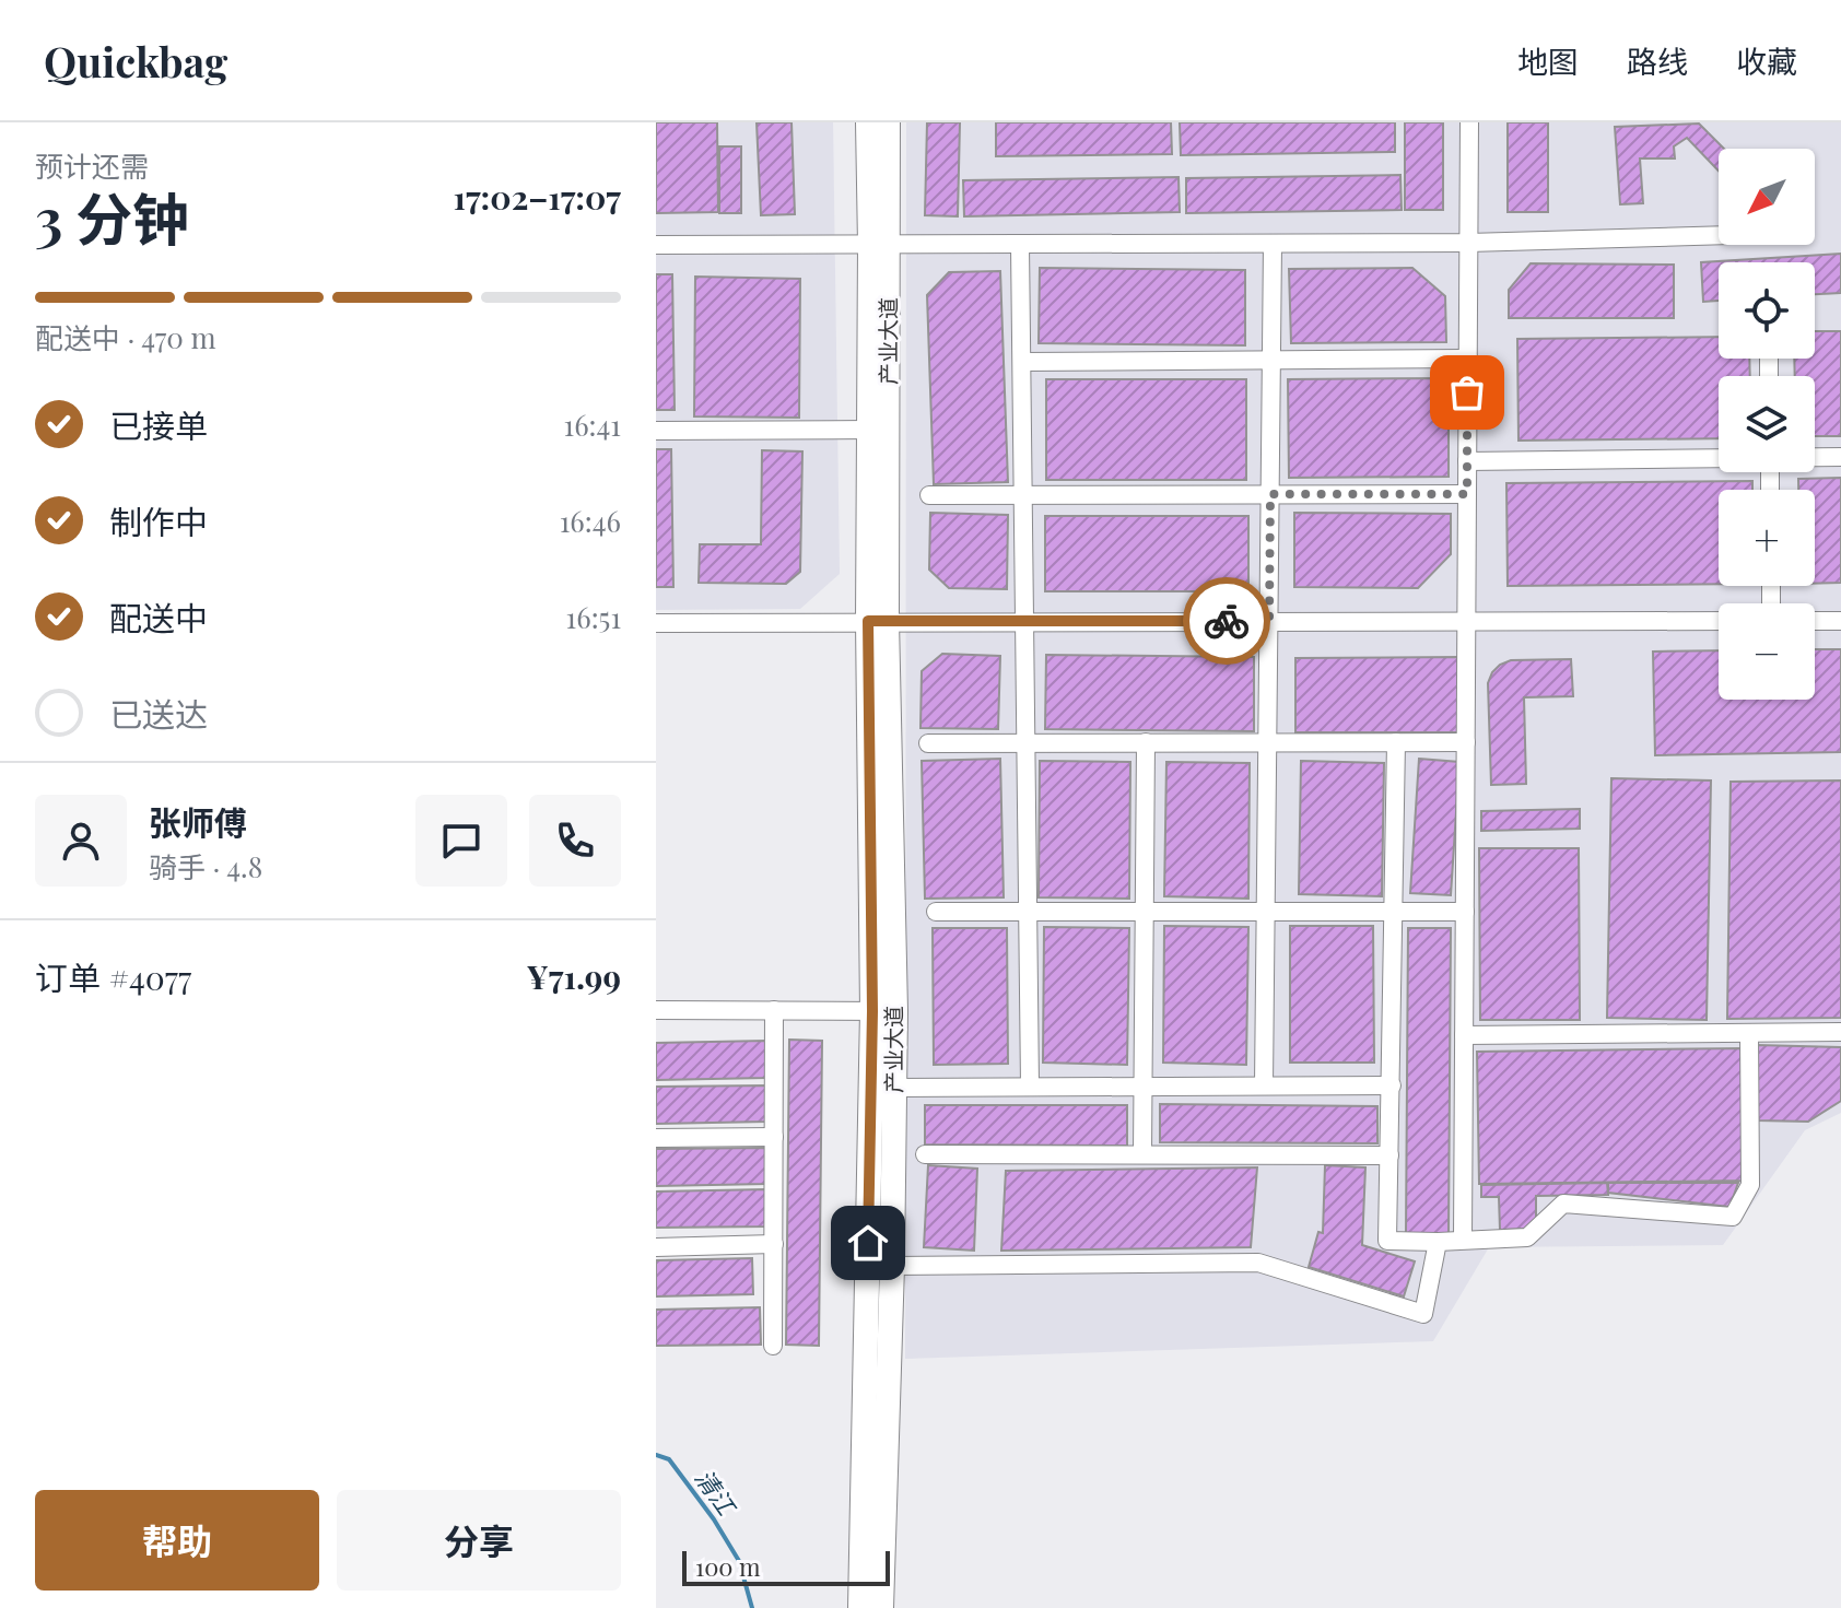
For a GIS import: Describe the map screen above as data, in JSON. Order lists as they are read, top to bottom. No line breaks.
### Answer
{"streets":{"main road":["产业大道"]},"water":["清江"],"scale_bar":"100 m","north":"bottom left","page":{"header":"Quickbag","nav":["地图","路线","收藏"],"heading":["3 分钟","预计还需","17:02–17:07"],"panel":["张师傅","骑手 · 4.8","订单 #4077","¥71.99"],"map_buttons":["+","−"],"bar":"配送中 · 470 m","list":[["已接单","16:41"],["制作中","16:46"],["配送中","16:51"],"已送达"],"buttons":["帮助","分享"],"scale":"100 m"}}
